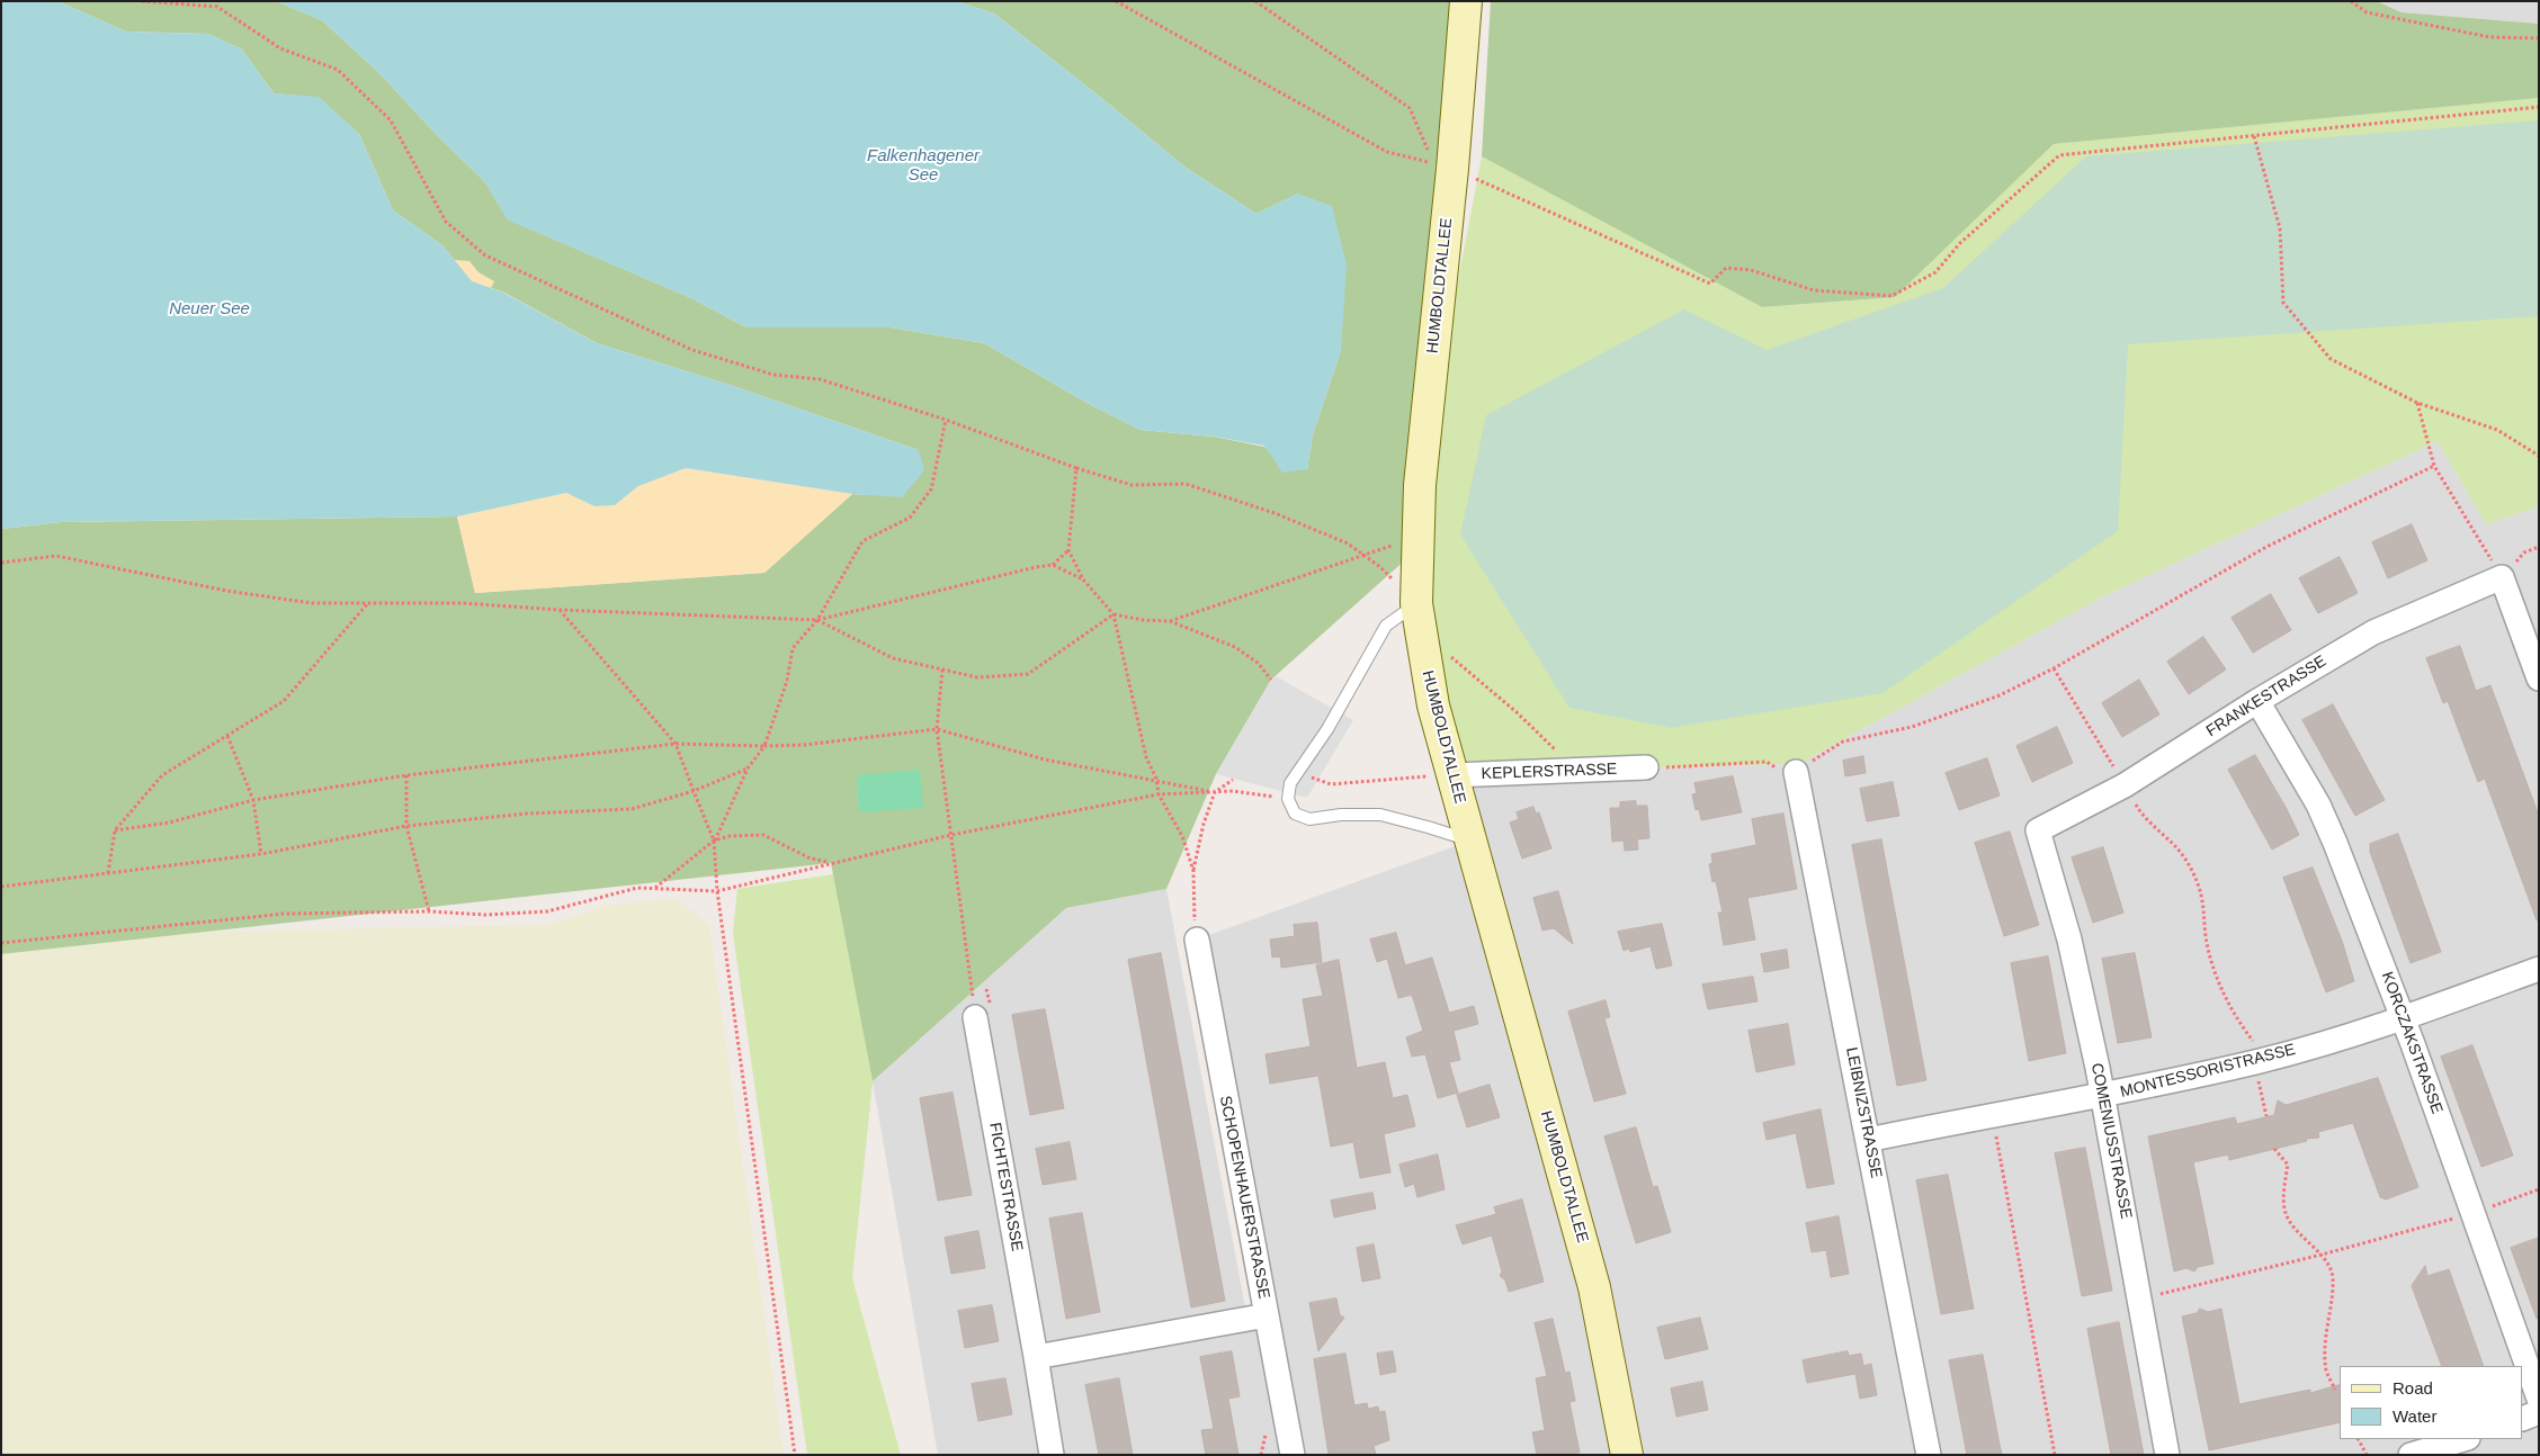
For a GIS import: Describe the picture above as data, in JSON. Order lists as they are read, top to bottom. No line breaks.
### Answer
{"streets":{"street":["HUMBOLDTALLEE","FRANKESTRASSE","KEPLERSTRASSE","KORCZAKSTRASSE","MONTESSORISTRASSE","LEIBNIZSTRASSE","COMENIUSSTRASSE","FICHTESTRASSE","SCHOPENHAUERSTRASSE"]},"crossings":[["HUMBOLDTALLEE","KEPLERSTRASSE"],["FRANKESTRASSE","KORCZAKSTRASSE"],["FRANKESTRASSE","COMENIUSSTRASSE"],["KORCZAKSTRASSE","MONTESSORISTRASSE"],["MONTESSORISTRASSE","LEIBNIZSTRASSE"],["MONTESSORISTRASSE","COMENIUSSTRASSE"]],"water":["Falkenhagener See","Neuer See"],"legend":["Road","Water"]}
